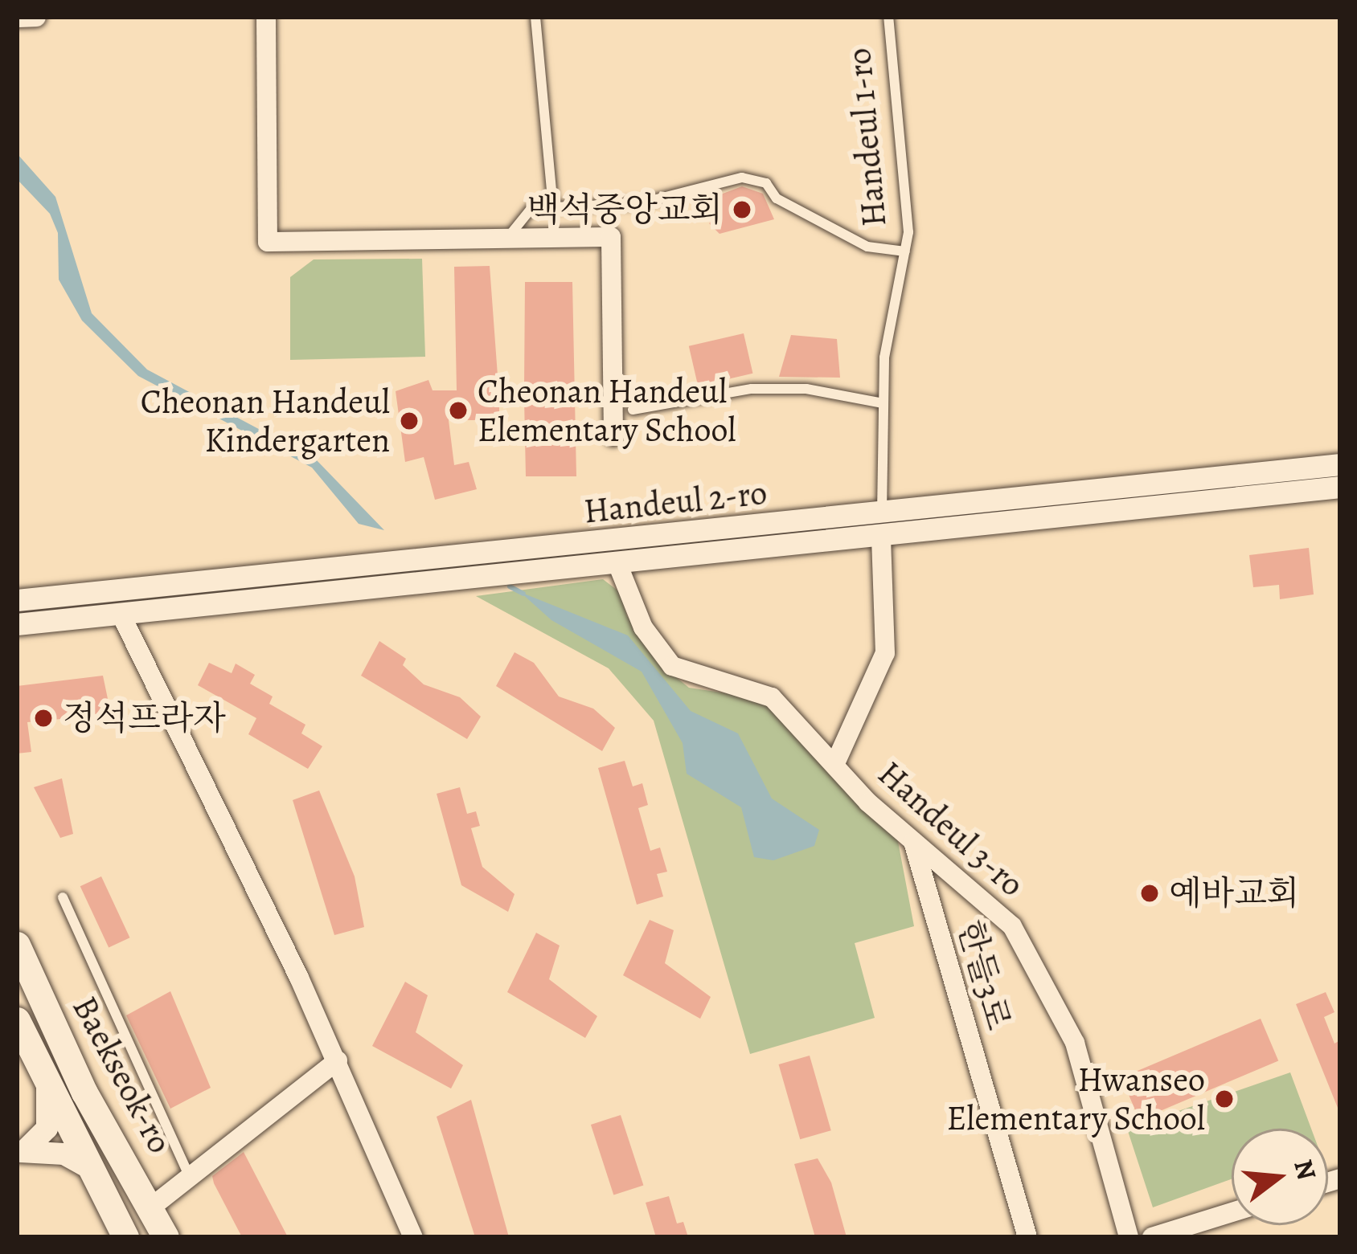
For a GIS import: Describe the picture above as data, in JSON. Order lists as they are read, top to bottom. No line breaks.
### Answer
{"streets":{"main road":["Baekseok-ro"],"street":["Handeul 2-ro","Handeul 3-ro","한들3로"],"lane":["Handeul 1-ro"]},"crossings":[["Handeul 1-ro","Handeul 2-ro"],["Handeul 2-ro","Handeul 3-ro"],["Handeul 3-ro","한들3로"]],"places":["백석중앙교회","Cheonan Handeul Elementary School","Cheonan Handeul Kindergarten","정석프라자","예바교회","Hwanseo Elementary School"],"north":"right"}
